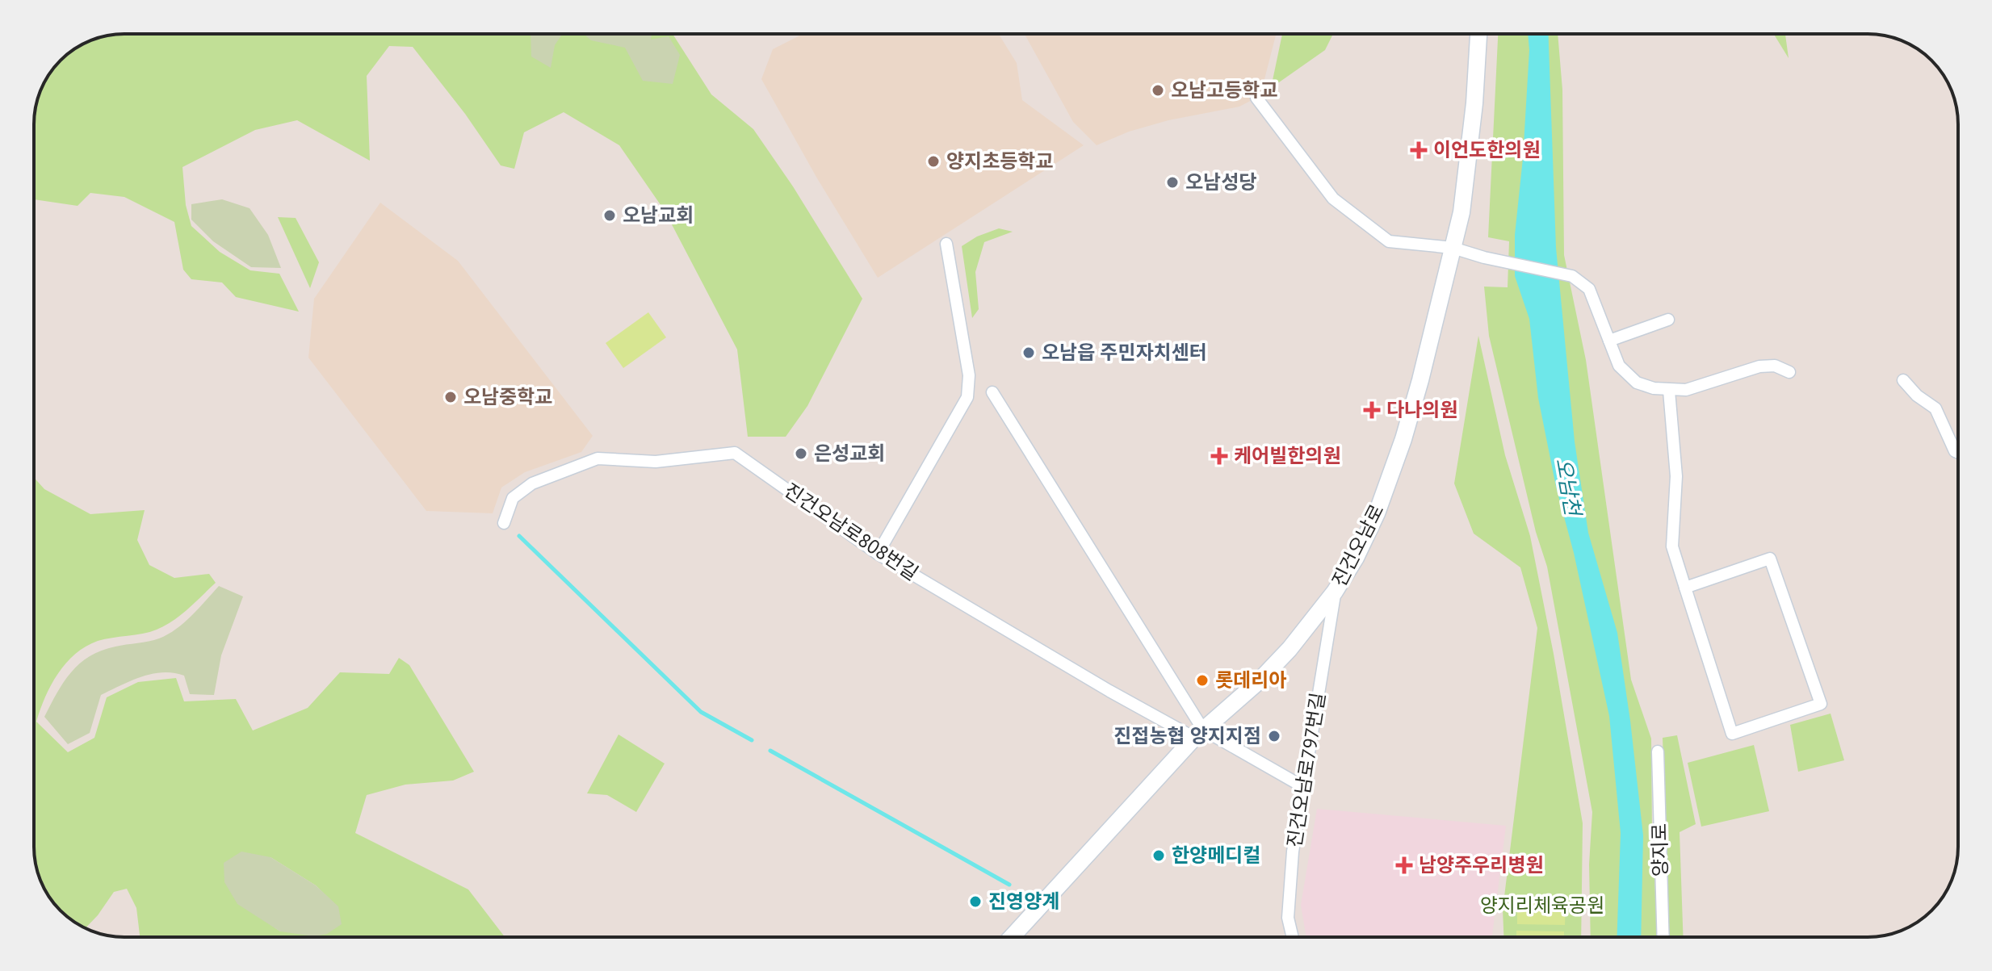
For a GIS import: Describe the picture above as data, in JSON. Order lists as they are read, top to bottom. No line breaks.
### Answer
{"streets":{"main road":["진건오남로"],"street":["진건오남로808번길","진건오남로797번길","양지로"]},"crossings":[["진건오남로808번길","진건오남로"],["진건오남로808번길","진건오남로797번길"],["진건오남로","진건오남로797번길"]],"water":["오남천"],"parks":["양지리체육공원"],"places":{"other":["오남고등학교","양지초등학교","오남성당","오남교회","오남읍 주민자치센터","오남중학교","은성교회","롯데리아","진접농협 양지지점","한양메디컬","진영양계"],"health":["이언도한의원","다나의원","케어빌한의원","남양주우리병원"]}}
